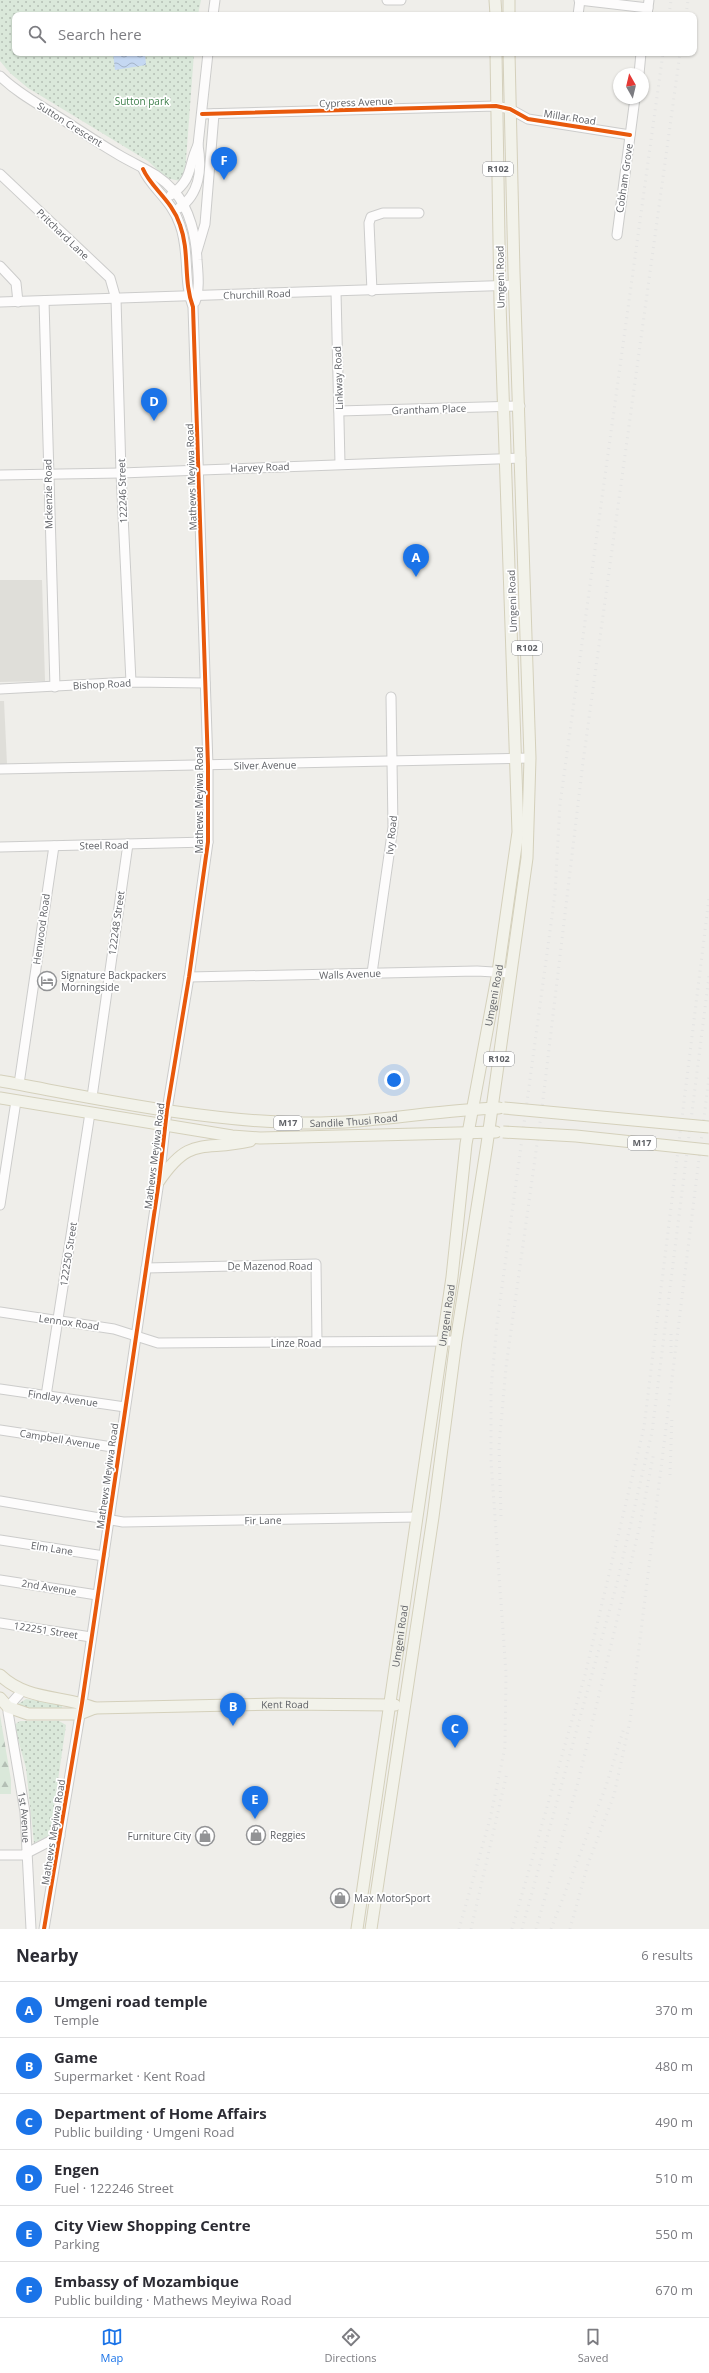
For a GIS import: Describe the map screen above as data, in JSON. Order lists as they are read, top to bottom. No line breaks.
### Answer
{"streets":{"main road":["R102","Umgeni Road","Sandile Thusi Road","M17","Kent Road"],"street":["Cypress Avenue","Millar Road","Sutton Crescent","Cobham Grove","Pritchard Lane","Churchill Road","Linkway Road","Grantham Place","Harvey Road","Mathews Meyiwa Road","122246 Street","Mckenzie Road","Bishop Road","Silver Avenue","Ivy Road","Steel Road","122248 Street","Henwood Road","Walls Avenue","122250 Street","De Mazenod Road","Lennox Road","Linze Road","Findlay Avenue","Campbell Avenue","Fir Lane","Elm Lane","2nd Avenue","122251 Street","1st Avenue"]},"crossings":[["Cypress Avenue","Millar Road"],["Cypress Avenue","Umgeni Road"],["Millar Road","Cobham Grove"],["Millar Road","Umgeni Road"],["Sutton Crescent","Mathews Meyiwa Road"],["Pritchard Lane","Churchill Road"],["Pritchard Lane","122246 Street"],["Umgeni Road","Churchill Road"],["Umgeni Road","Grantham Place"],["Umgeni Road","Harvey Road"],["Umgeni Road","Silver Avenue"],["Umgeni Road","Walls Avenue"],["Umgeni Road","Sandile Thusi Road"],["Umgeni Road","Linze Road"],["Umgeni Road","Fir Lane"],["Umgeni Road","Kent Road"],["Churchill Road","Linkway Road"],["Churchill Road","Mathews Meyiwa Road"],["Churchill Road","122246 Street"],["Churchill Road","Mckenzie Road"],["Linkway Road","Grantham Place"],["Linkway Road","Harvey Road"],["Harvey Road","Mathews Meyiwa Road"],["Harvey Road","122246 Street"],["Harvey Road","Mckenzie Road"],["Mathews Meyiwa Road","Bishop Road"],["Mathews Meyiwa Road","Silver Avenue"],["Mathews Meyiwa Road","Steel Road"],["Mathews Meyiwa Road","Walls Avenue"],["Mathews Meyiwa Road","Sandile Thusi Road"],["Mathews Meyiwa Road","De Mazenod Road"],["Mathews Meyiwa Road","Lennox Road"],["Mathews Meyiwa Road","Linze Road"],["Mathews Meyiwa Road","Findlay Avenue"],["Mathews Meyiwa Road","Campbell Avenue"],["Mathews Meyiwa Road","Fir Lane"],["Mathews Meyiwa Road","Elm Lane"],["Mathews Meyiwa Road","2nd Avenue"],["Mathews Meyiwa Road","122251 Street"],["Mathews Meyiwa Road","Kent Road"],["122246 Street","Bishop Road"],["Mckenzie Road","Bishop Road"],["Silver Avenue","Ivy Road"],["Ivy Road","Walls Avenue"],["Steel Road","122248 Street"],["Steel Road","Henwood Road"],["122248 Street","Sandile Thusi Road"],["Henwood Road","Sandile Thusi Road"],["Sandile Thusi Road","122250 Street"],["122250 Street","Lennox Road"],["122250 Street","Findlay Avenue"],["De Mazenod Road","Linze Road"],["Lennox Road","Linze Road"]],"parks":["Sutton park"],"places":{"hotel":["Signature Backpackers Morningside"],"shop":["Reggies","Furniture City","Max MotorSport"]},"north":"top","page":{"search":"Search here","pins":["F","D","A","B","C","E"],"heading":["Nearby","6 results"],"list":[{"mark":"A","name":"Umgeni road temple","note":"Temple","value":"370 m"},{"mark":"B","name":"Game","note":"Supermarket · Kent Road","value":"480 m"},{"mark":"C","name":"Department of Home Affairs","note":"Public building · Umgeni Road","value":"490 m"},{"mark":"D","name":"Engen","note":"Fuel · 122246 Street","value":"510 m"},{"mark":"E","name":"City View Shopping Centre","note":"Parking","value":"550 m"},{"mark":"F","name":"Embassy of Mozambique","note":"Public building · Mathews Meyiwa Road","value":"670 m"}],"nav":["Map","Directions","Saved"]}}
